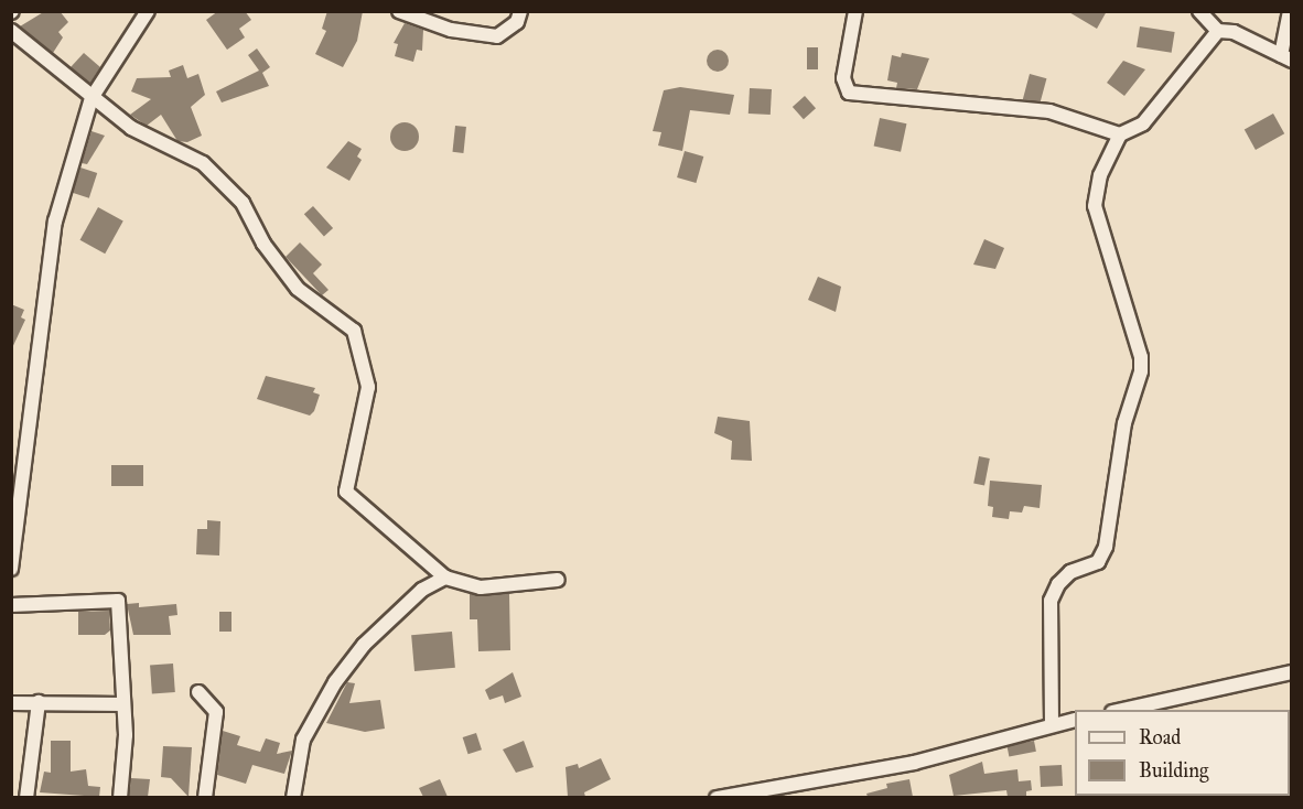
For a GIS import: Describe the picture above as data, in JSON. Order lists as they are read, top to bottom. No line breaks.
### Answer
{"legend":["Road","Building"]}
